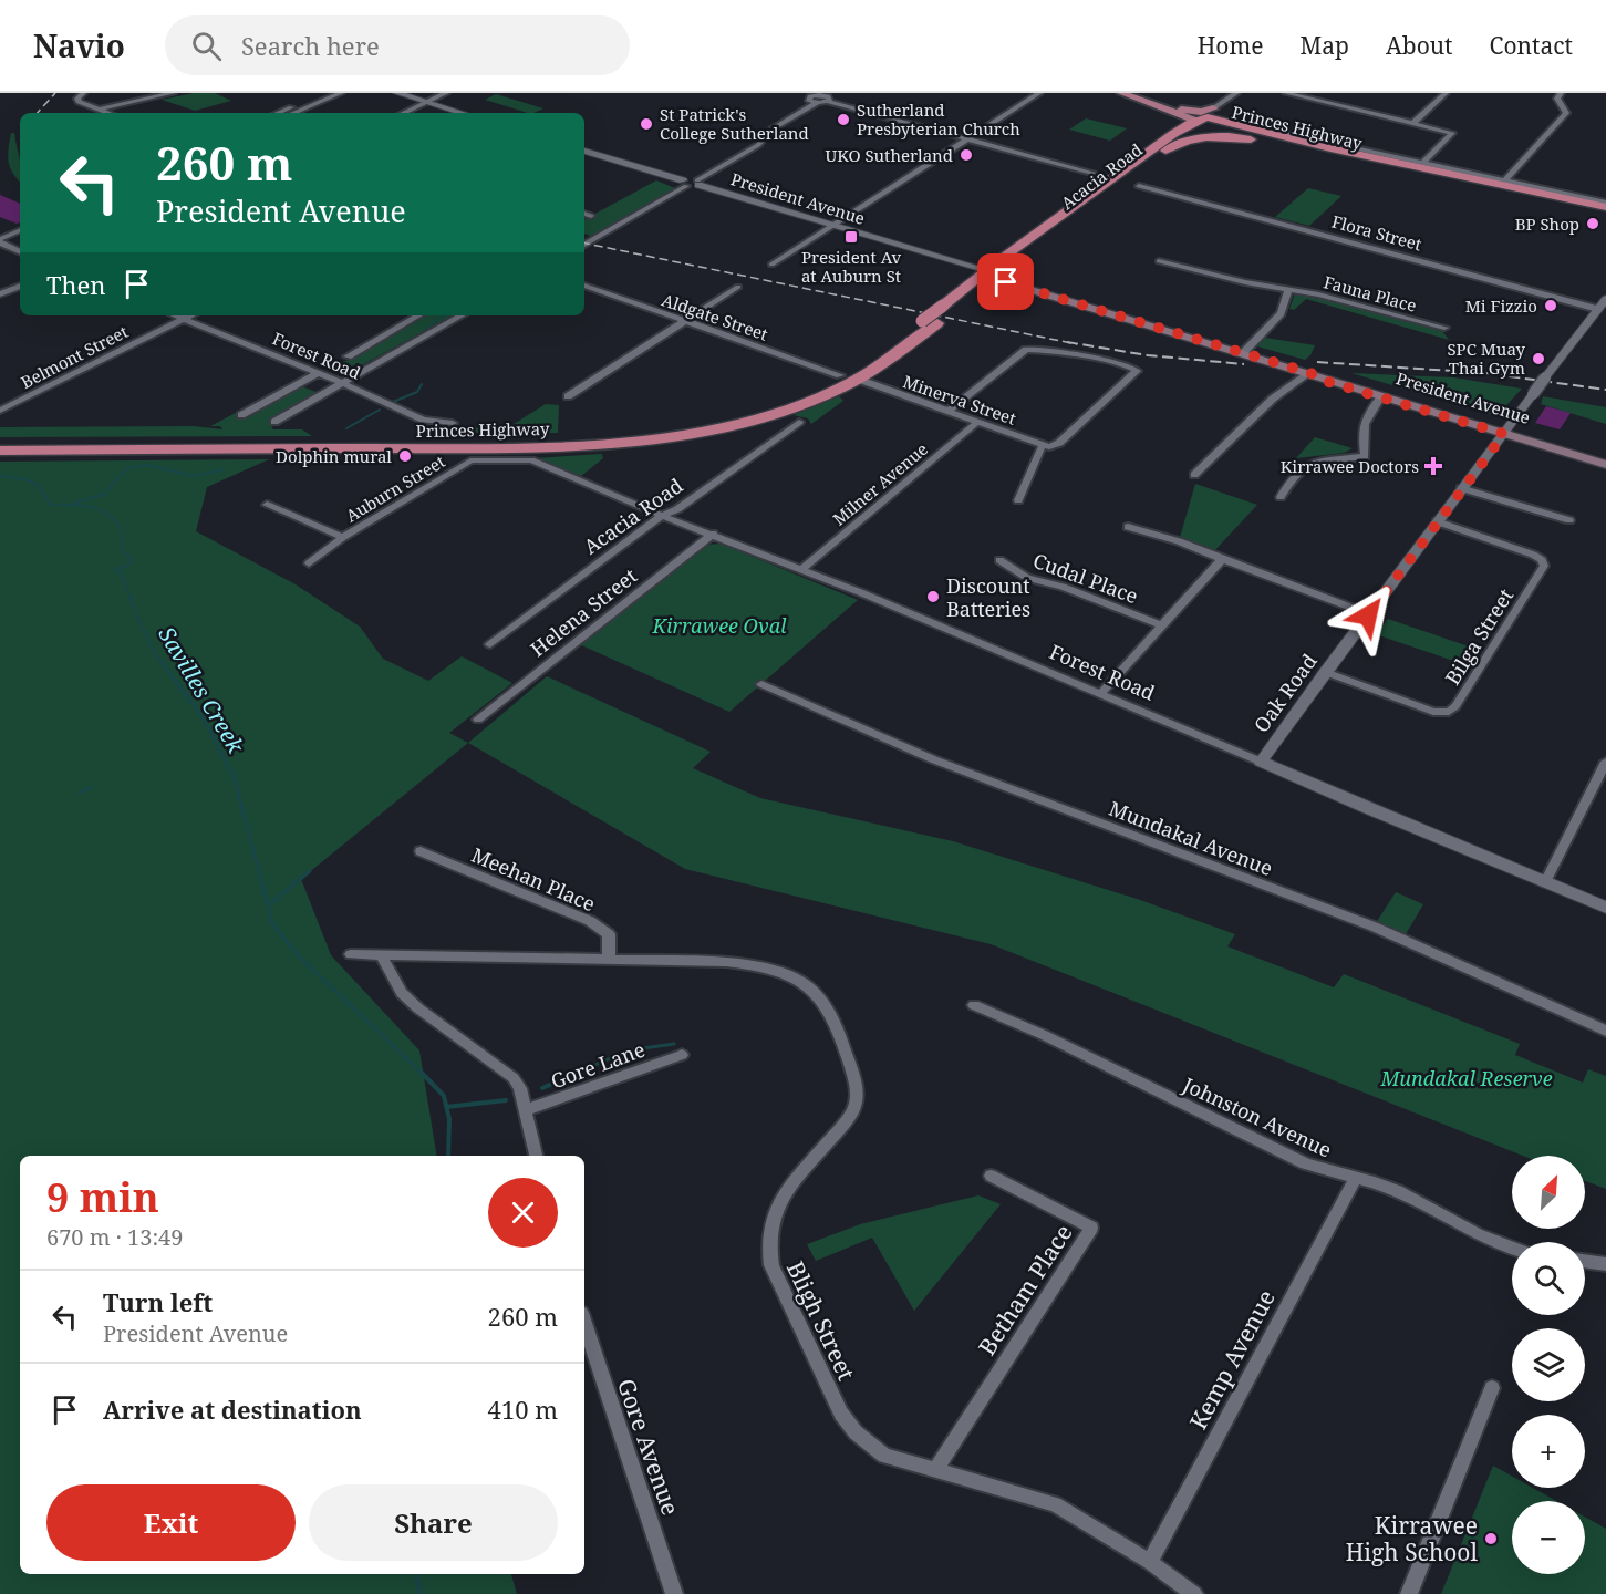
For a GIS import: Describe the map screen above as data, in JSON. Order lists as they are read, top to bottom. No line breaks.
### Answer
{"streets":{"highway":["Princes Highway","Acacia Road"],"main road":["President Avenue"],"street":["Flora Street","Fauna Place","Aldgate Street","Forest Road","Belmont Street","Minerva Street","Milner Avenue","Auburn Street","Cudal Place","Helena Street","Bilga Street","Oak Road","Mundakal Avenue","Meehan Place","Gore Lane","Johnston Avenue","Betham Place","Bligh Street","Kemp Avenue","Gore Avenue"]},"crossings":[["Princes Highway","Acacia Road"],["Princes Highway","Aldgate Street"],["Princes Highway","Minerva Street"],["Acacia Road","President Avenue"],["Acacia Road","Forest Road"],["President Avenue","Oak Road"],["Flora Street","Oak Road"],["Forest Road","Belmont Street"],["Forest Road","Milner Avenue"],["Forest Road","Auburn Street"],["Forest Road","Helena Street"],["Forest Road","Oak Road"],["Minerva Street","Milner Avenue"],["Bilga Street","Oak Road"],["Meehan Place","Bligh Street"],["Johnston Avenue","Kemp Avenue"],["Betham Place","Bligh Street"],["Bligh Street","Kemp Avenue"]],"water":["Savilles Creek"],"parks":["Kirrawee Oval","Mundakal Reserve"],"places":{"other":["Sutherland Presbyterian Church","St Patrick's College Sutherland","UKO Sutherland","BP Shop","Mi Fizzio","SPC Muay Thai Gym","Dolphin mural","Discount Batteries","Kirrawee High School"],"transit":["President Av at Auburn St"],"health":["Kirrawee Doctors"]},"north":"top right","page":{"header":"Navio","search":"Search here","nav":["Home","Map","About","Contact"],"turn":["260 m","President Avenue"],"then":"Then","map_buttons":["+","−"],"heading":["9 min","670 m · 13:49"],"list":[{"name":"Turn left","note":"President Avenue","value":"260 m"},{"name":"Arrive at destination","value":"410 m"}],"buttons":["Exit","Share"]}}
